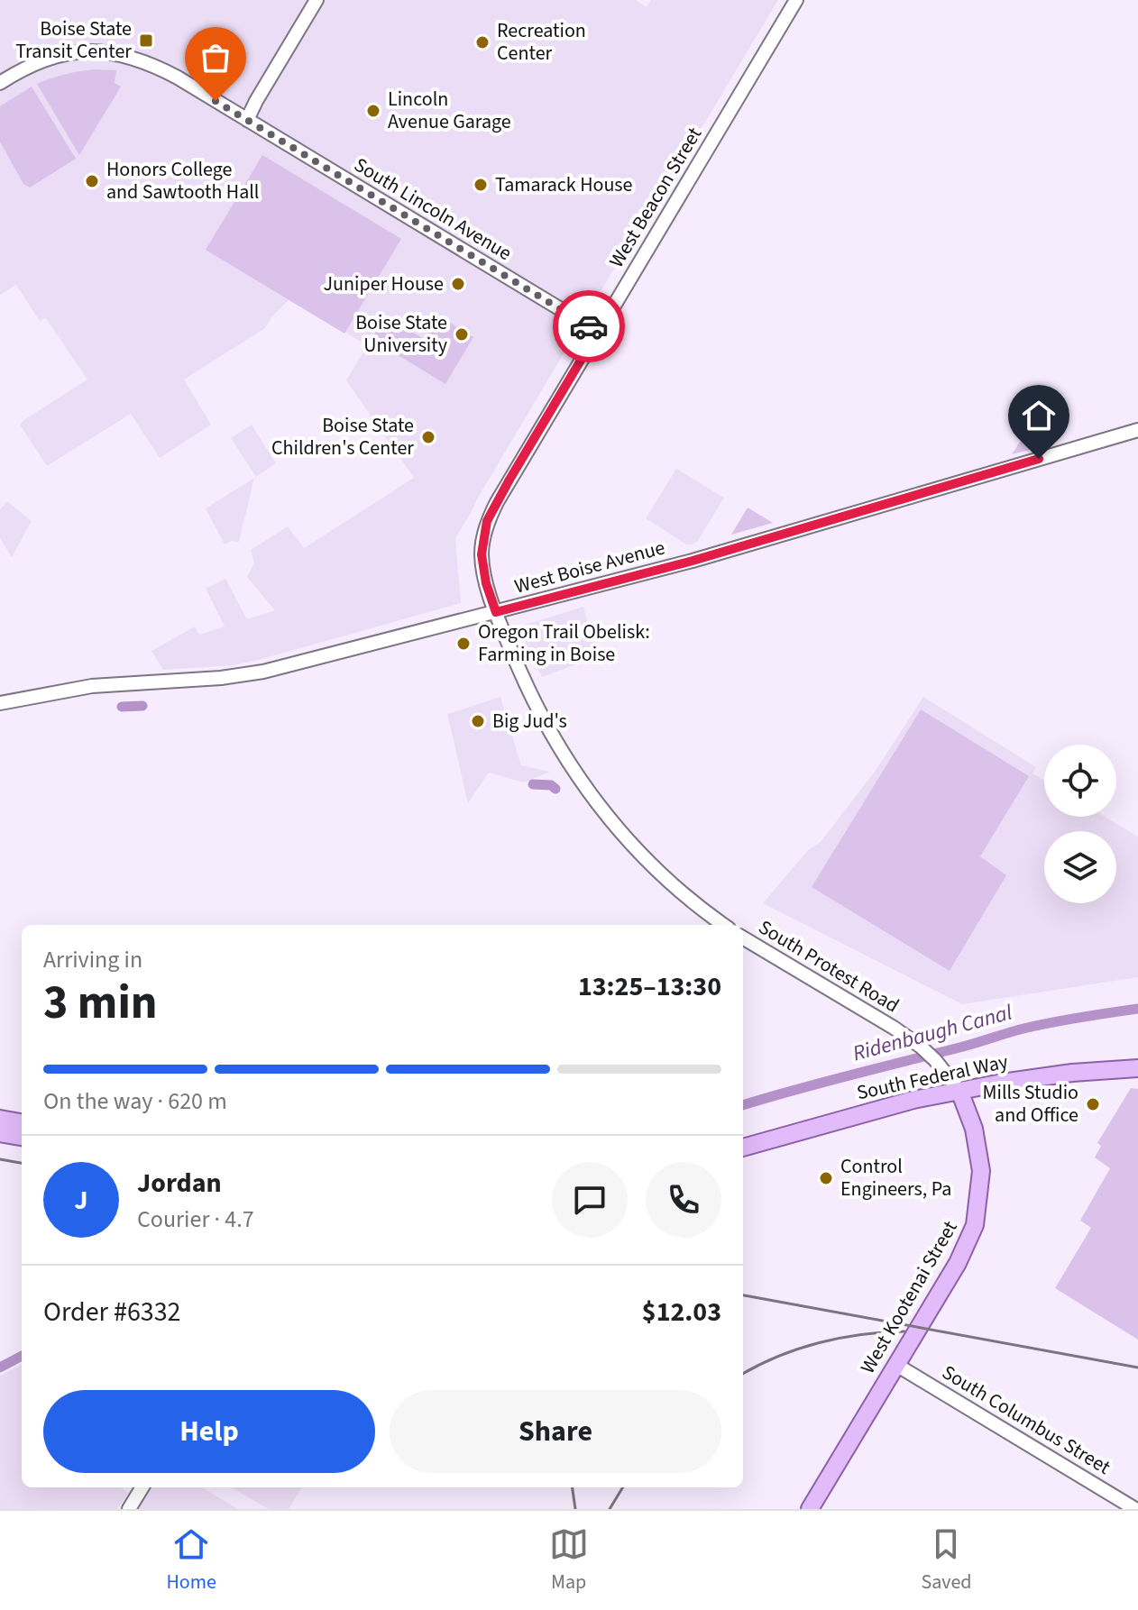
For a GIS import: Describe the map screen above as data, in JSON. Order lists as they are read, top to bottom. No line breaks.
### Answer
{"streets":{"main road":["South Federal Way","West Kootenai Street"],"street":["West Beacon Street","South Lincoln Avenue","West Boise Avenue","South Protest Road","South Columbus Street"]},"crossings":[["West Beacon Street","South Lincoln Avenue"],["West Beacon Street","West Boise Avenue"],["West Beacon Street","South Protest Road"],["West Boise Avenue","South Protest Road"],["South Protest Road","South Federal Way"],["South Protest Road","West Kootenai Street"],["South Federal Way","West Kootenai Street"],["West Kootenai Street","South Columbus Street"]],"water":["Ridenbaugh Canal"],"places":{"transit":["Boise State Transit Center"],"other":["Recreation Center","Lincoln Avenue Garage","Honors College and Sawtooth Hall","Tamarack House","Juniper House","Boise State University","Boise State Children's Center","Oregon Trail Obelisk: Farming in Boise","Big Jud's","Mills Studio and Office","Control Engineers, Pa"]},"page":{"heading":["3 min","Arriving in","13:25–13:30"],"panel":["Jordan","Courier · 4.7","Order #6332","$12.03"],"bar":"On the way · 620 m","round":"J","buttons":["Help","Share"],"tabs":["Home","Map","Saved"]}}
